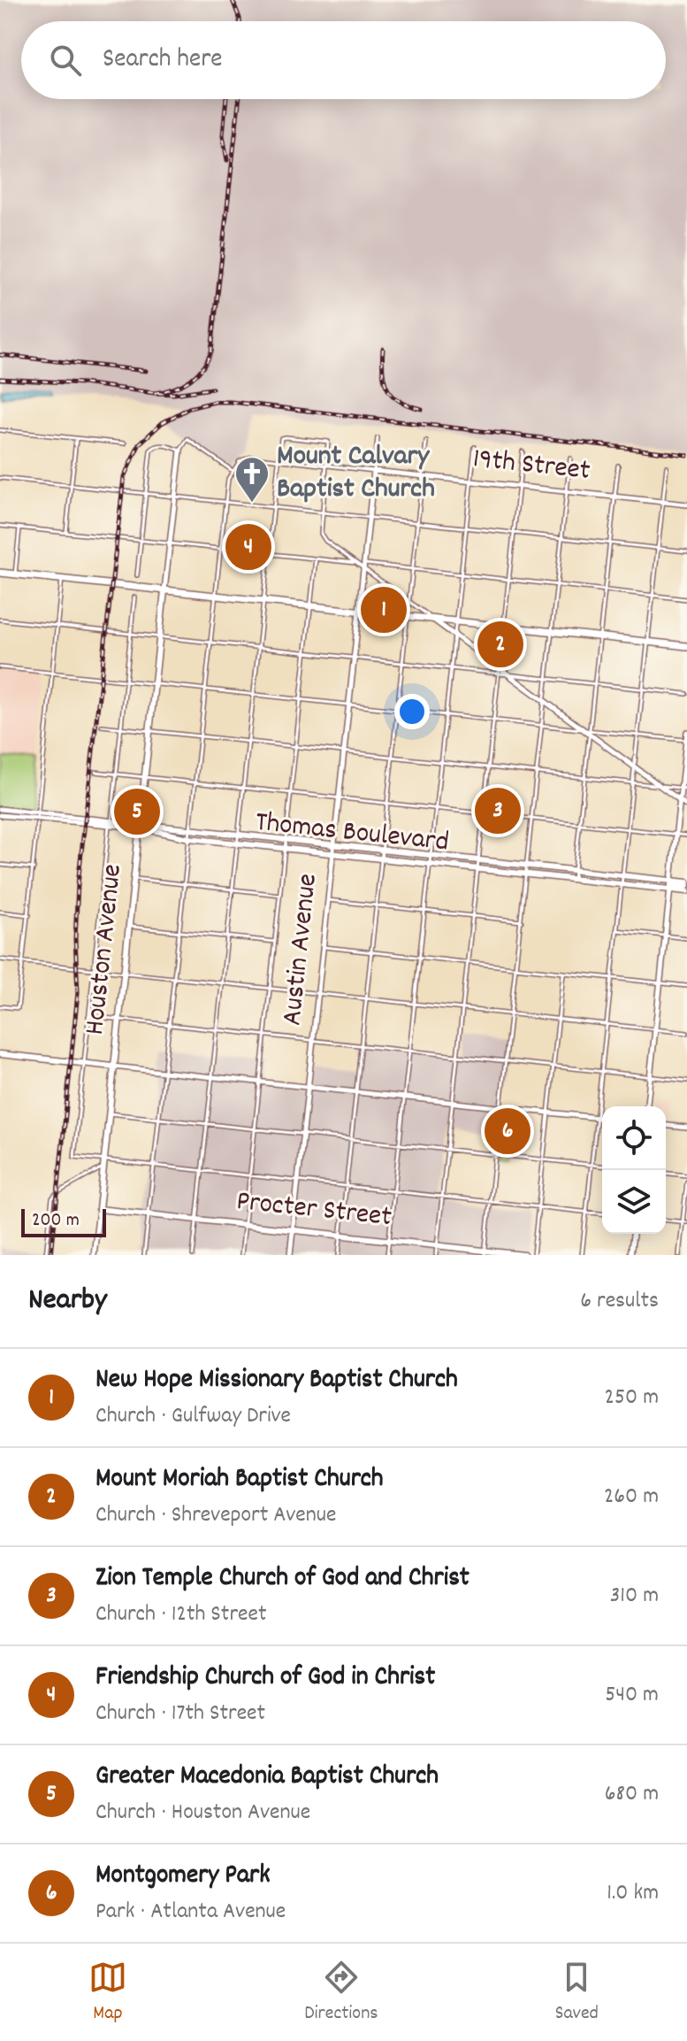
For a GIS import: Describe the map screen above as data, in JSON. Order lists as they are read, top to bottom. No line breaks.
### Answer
{"streets":{"main road":["Thomas Boulevard","Houston Avenue","Procter Street"],"street":["19th Street","Austin Avenue"]},"crossings":[["19th Street","Houston Avenue"],["19th Street","Austin Avenue"],["Thomas Boulevard","Houston Avenue"],["Thomas Boulevard","Austin Avenue"],["Houston Avenue","Procter Street"],["Austin Avenue","Procter Street"]],"places":{"church":["Mount Calvary Baptist Church"]},"scale_bar":"200 m","page":{"search":"Search here","pins":["4","1","2","3","5","6"],"scale":"200 m","heading":["Nearby","6 results"],"list":[{"mark":"1","name":"New Hope Missionary Baptist Church","note":"Church · Gulfway Drive","value":"250 m"},{"mark":"2","name":"Mount Moriah Baptist Church","note":"Church · Shreveport Avenue","value":"260 m"},{"mark":"3","name":"Zion Temple Church of God and Christ","note":"Church · 12th Street","value":"310 m"},{"mark":"4","name":"Friendship Church of God in Christ","note":"Church · 17th Street","value":"540 m"},{"mark":"5","name":"Greater Macedonia Baptist Church","note":"Church · Houston Avenue","value":"680 m"},{"mark":"6","name":"Montgomery Park","note":"Park · Atlanta Avenue","value":"1.0 km"}],"nav":["Map","Directions","Saved"]}}
